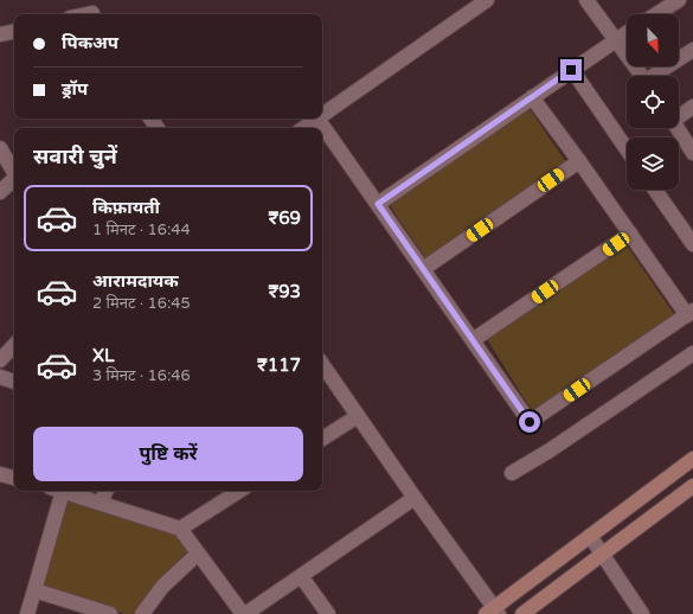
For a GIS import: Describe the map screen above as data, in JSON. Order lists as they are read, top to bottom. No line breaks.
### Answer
{"north":"bottom right","page":{"banner":["पिकअप","ड्रॉप"],"heading":"सवारी चुनें","list":[{"name":"किफ़ायती","note":"1 मिनट · 16:44","value":"₹69"},{"name":"आरामदायक","note":"2 मिनट · 16:45","value":"₹93"},{"name":"XL","note":"3 मिनट · 16:46","value":"₹117"}],"buttons":"पुष्टि करें"}}
